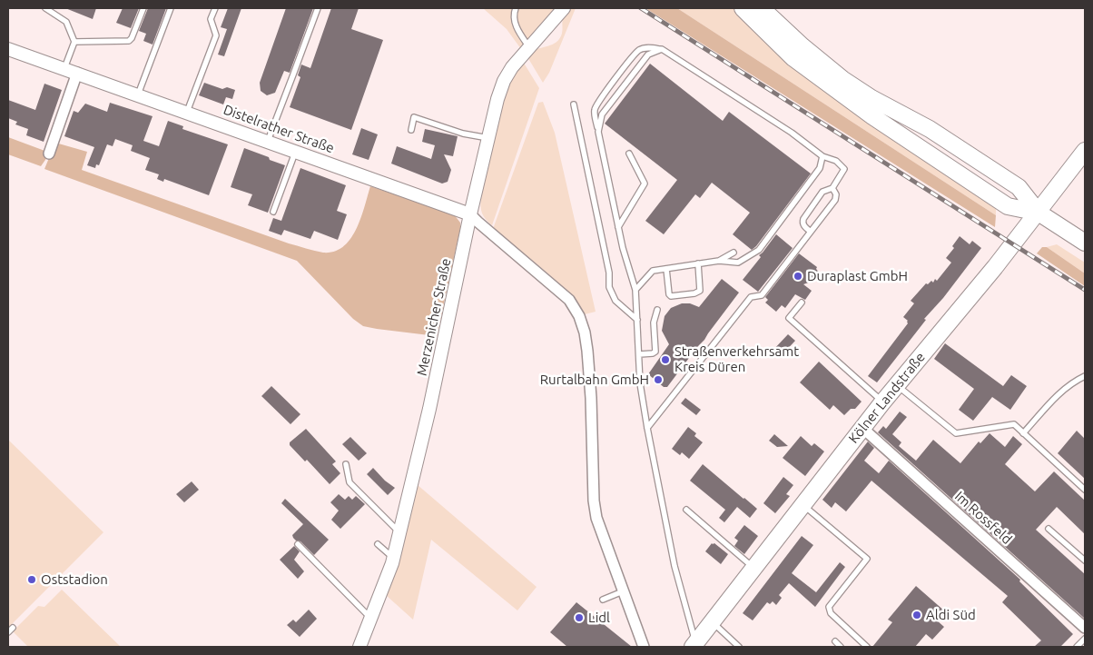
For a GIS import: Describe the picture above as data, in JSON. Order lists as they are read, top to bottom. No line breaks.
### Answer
{"streets":{"main road":["Kölner Landstraße"],"street":["Distelrather Straße","Merzenicher Straße","Im Rossfeld"]},"crossings":[["Distelrather Straße","Merzenicher Straße"],["Kölner Landstraße","Im Rossfeld"]],"places":["Duraplast GmbH","Straßenverkehrsamt Kreis Düren","Rurtalbahn GmbH","Oststadion","Aldi Süd","Lidl"]}
